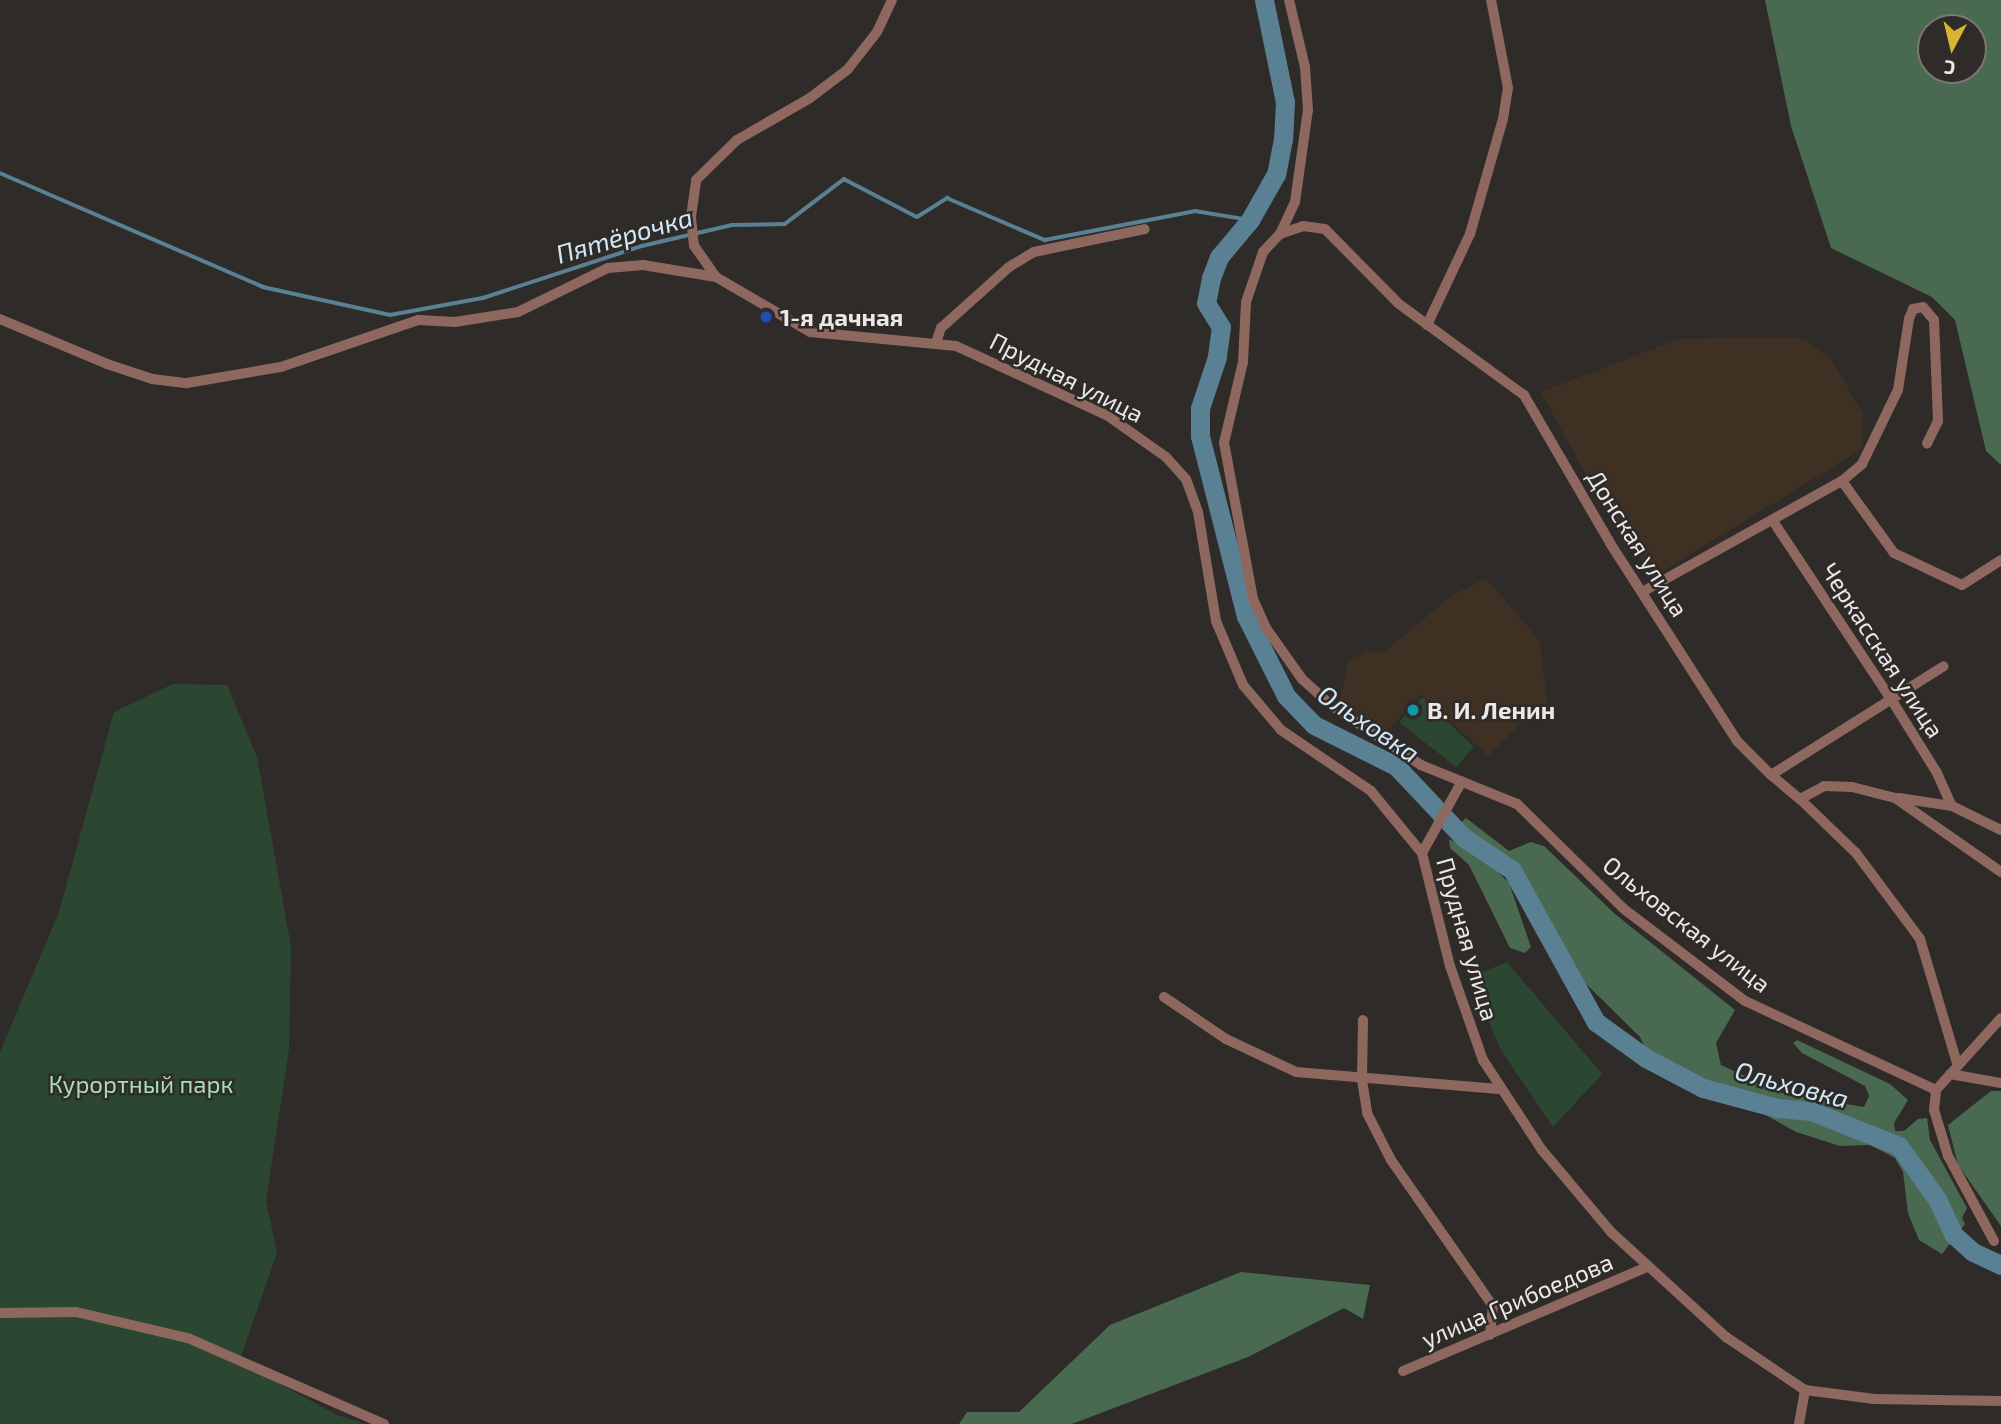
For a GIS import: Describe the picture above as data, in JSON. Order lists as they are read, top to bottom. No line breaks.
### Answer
{"streets":{"street":["Прудная улица","Донская улица","Черкасская улица","Ольховская улица","улица Грибоедова"]},"crossings":[["Прудная улица","улица Грибоедова"],["Донская улица","Ольховская улица"]],"water":["Пятёрочка","Ольховка"],"parks":["Курортный парк"],"places":["1-я дачная","В. И. Ленин"],"north":"bottom"}
